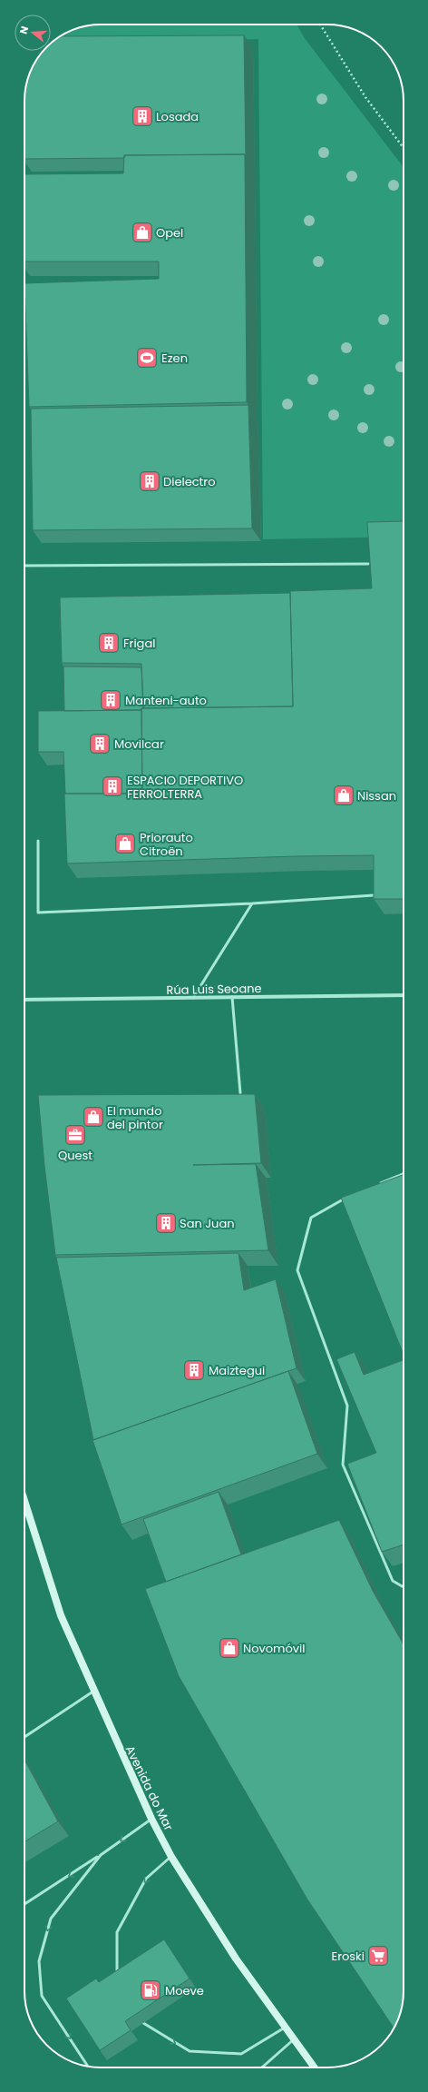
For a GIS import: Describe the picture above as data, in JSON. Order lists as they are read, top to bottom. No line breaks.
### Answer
{"streets":{"street":["Rúa Luis Seoane","Avenida do Mar"]},"places":{"building":["Losada","Dielectro","Frigal","Manteni-auto","Movilcar","ESPACIO DEPORTIVO FERROLTERRA","San Juan","Maiztegui"],"shop":["Opel","Nissan","Priorauto Citroën","El mundo del pintor","Novomóvil"],"sports":["Ezen"],"office":["Quest"],"supermarket":["Eroski"],"fuel station":["Moeve"]},"north":"left"}
